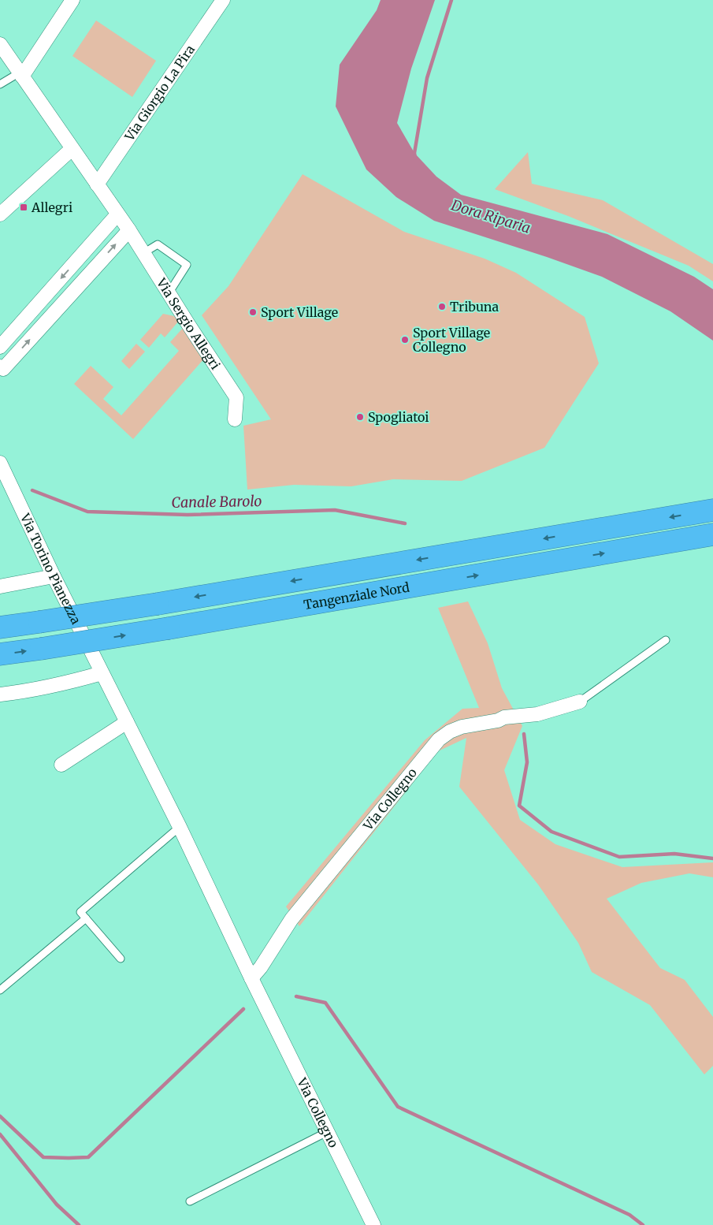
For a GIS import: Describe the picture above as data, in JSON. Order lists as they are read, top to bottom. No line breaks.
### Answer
{"streets":{"highway":["Tangenziale Nord"],"street":["Via Giorgio La Pira","Via Sergio Allegri","Via Torino Pianezza","Via Collegno"]},"crossings":[["Via Giorgio La Pira","Via Sergio Allegri"],["Via Torino Pianezza","Via Collegno"]],"water":["Dora Riparia","Canale Barolo"],"places":{"transit":["Allegri"],"other":["Tribuna","Sport Village","Sport Village Collegno","Spogliatoi"]}}
